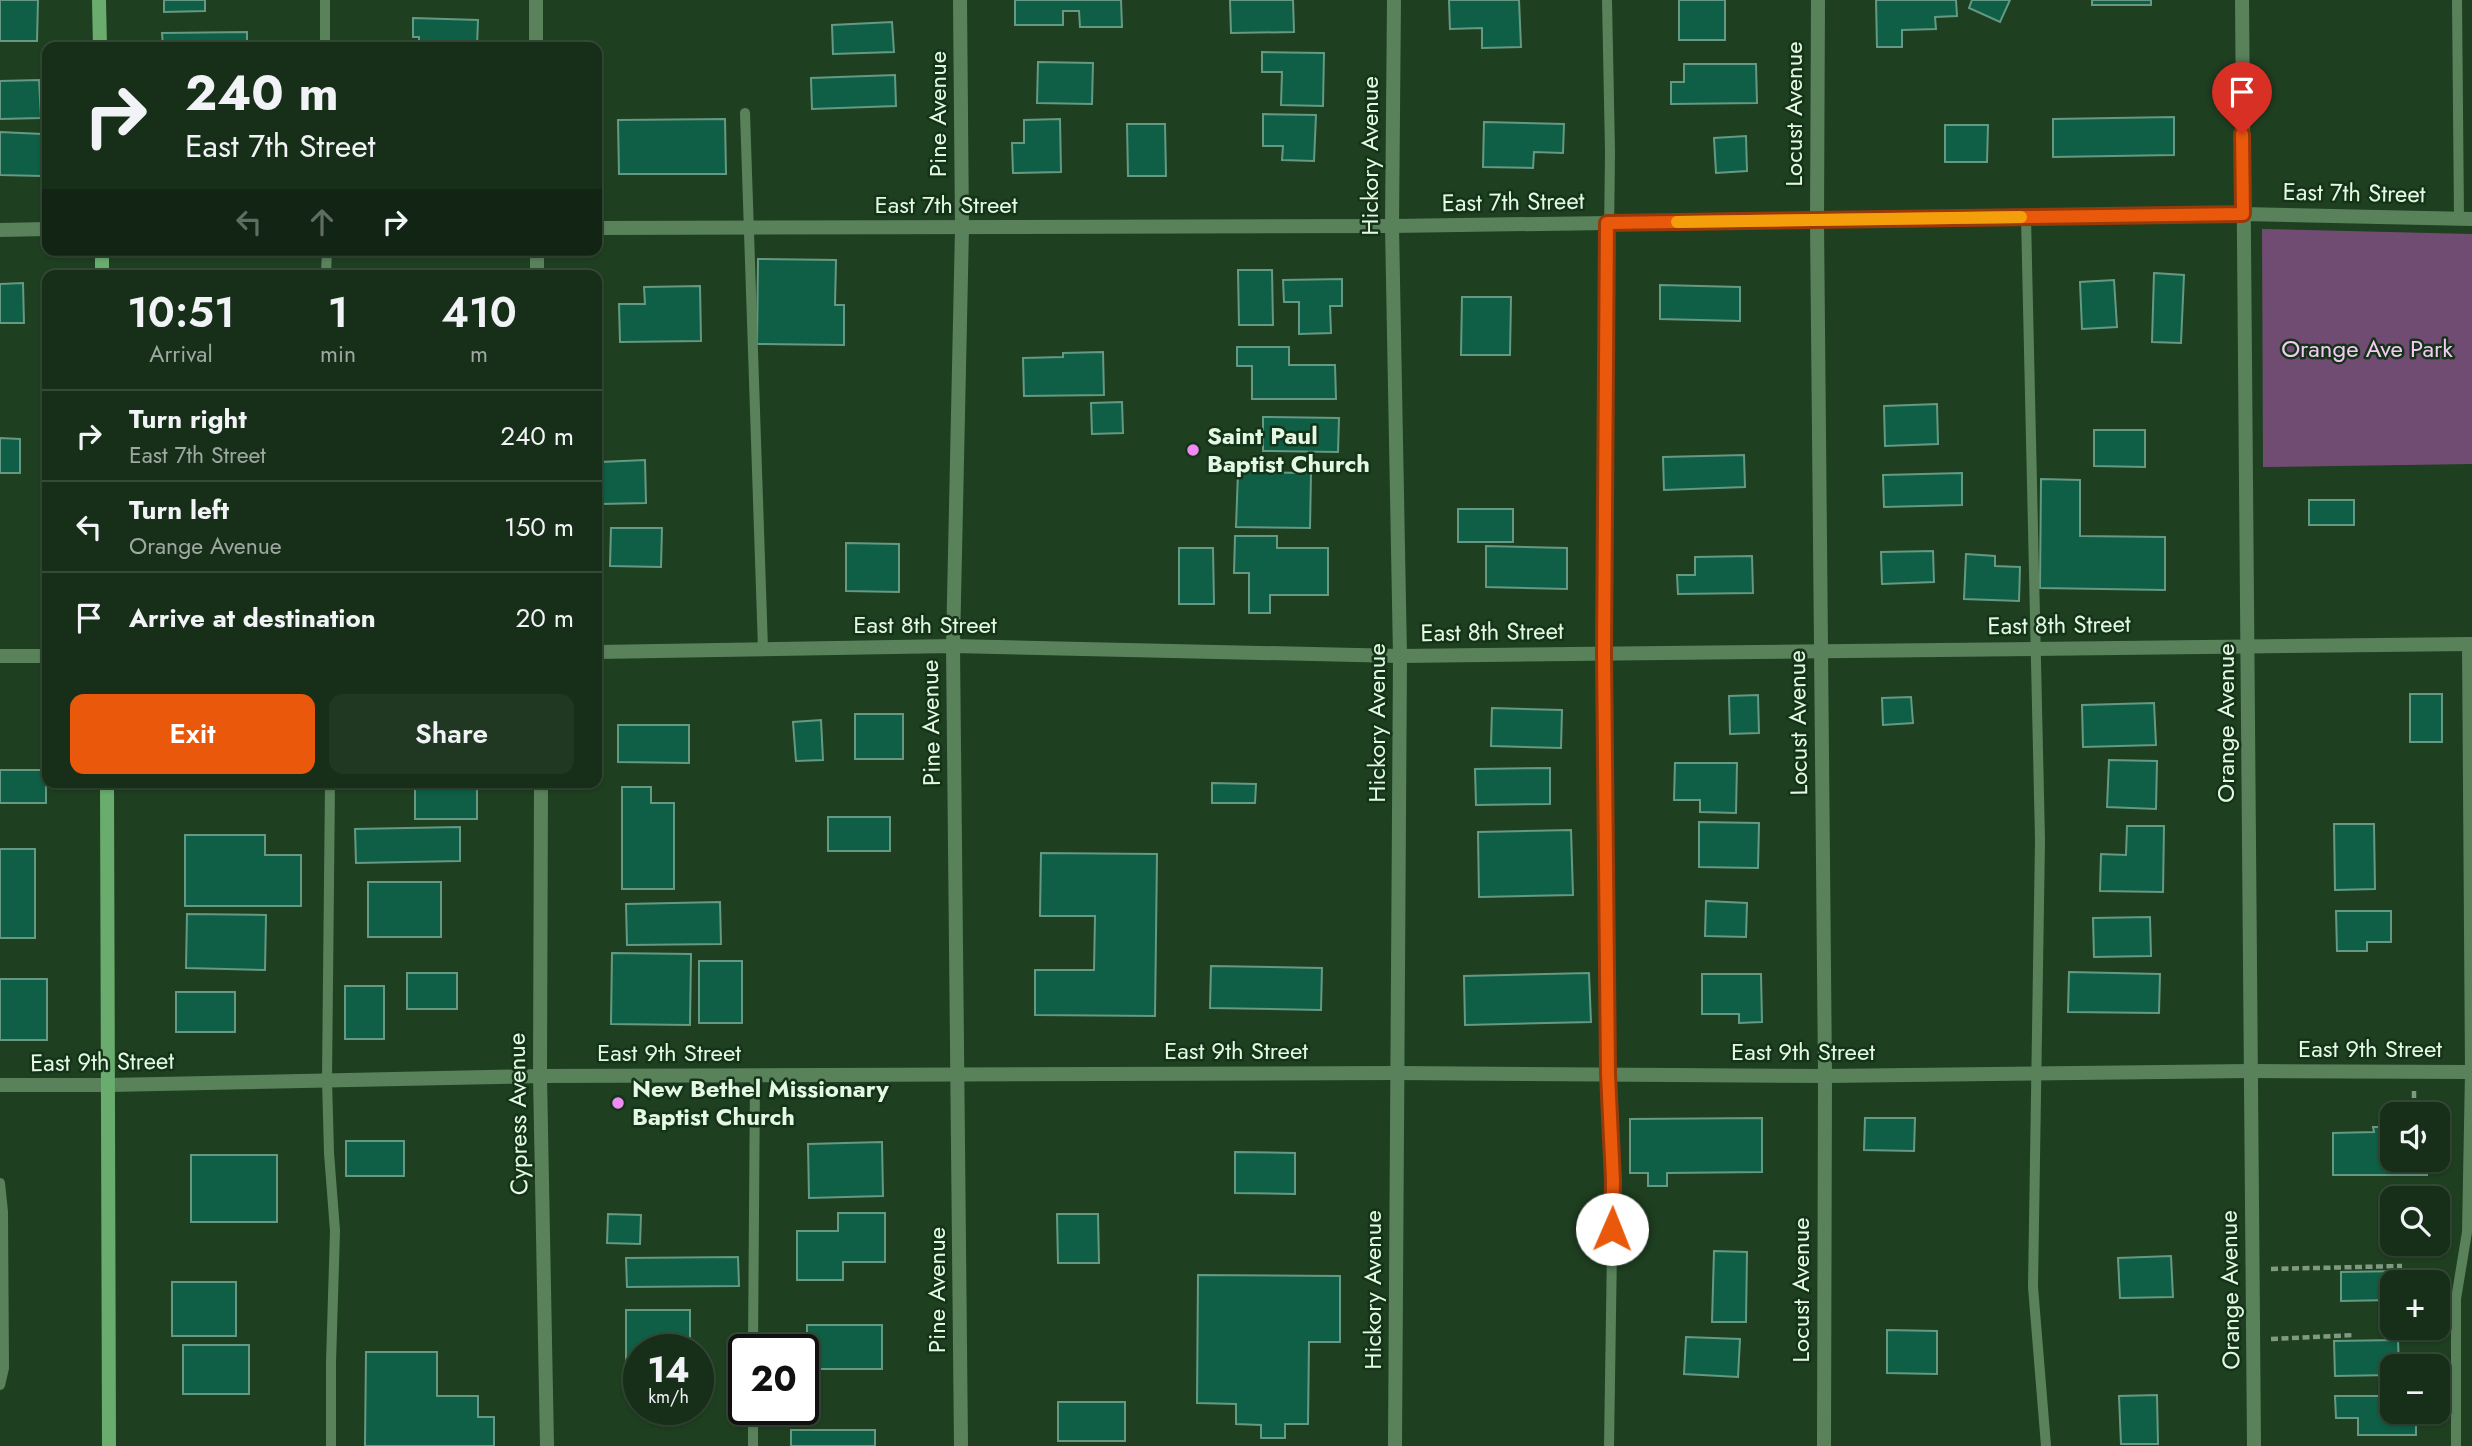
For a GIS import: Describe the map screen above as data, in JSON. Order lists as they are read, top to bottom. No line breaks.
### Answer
{"streets":{"street":["Pine Avenue","Locust Avenue","Hickory Avenue","East 7th Street","East 8th Street","Orange Avenue","East 9th Street","Cypress Avenue"]},"crossings":[["Pine Avenue","East 7th Street"],["Pine Avenue","East 8th Street"],["Pine Avenue","East 9th Street"],["Locust Avenue","East 7th Street"],["Locust Avenue","East 8th Street"],["Locust Avenue","East 9th Street"],["Hickory Avenue","East 7th Street"],["Hickory Avenue","East 8th Street"],["Hickory Avenue","East 9th Street"],["East 7th Street","Orange Avenue"],["East 8th Street","Orange Avenue"],["Orange Avenue","East 9th Street"],["East 9th Street","Cypress Avenue"]],"parks":["Orange Ave Park"],"places":["Saint Paul Baptist Church","New Bethel Missionary Baptist Church"],"page":{"turn":["240 m","East 7th Street"],"eta":["10:51","Arrival","1","min","410","m"],"list":[{"name":"Turn right","note":"East 7th Street","value":"240 m"},{"name":"Turn left","note":"Orange Avenue","value":"150 m"},{"name":"Arrive at destination","value":"20 m"}],"buttons":["Exit","Share"],"map_buttons":["+","−"],"speed":"14 km/h","limit":"20"}}
